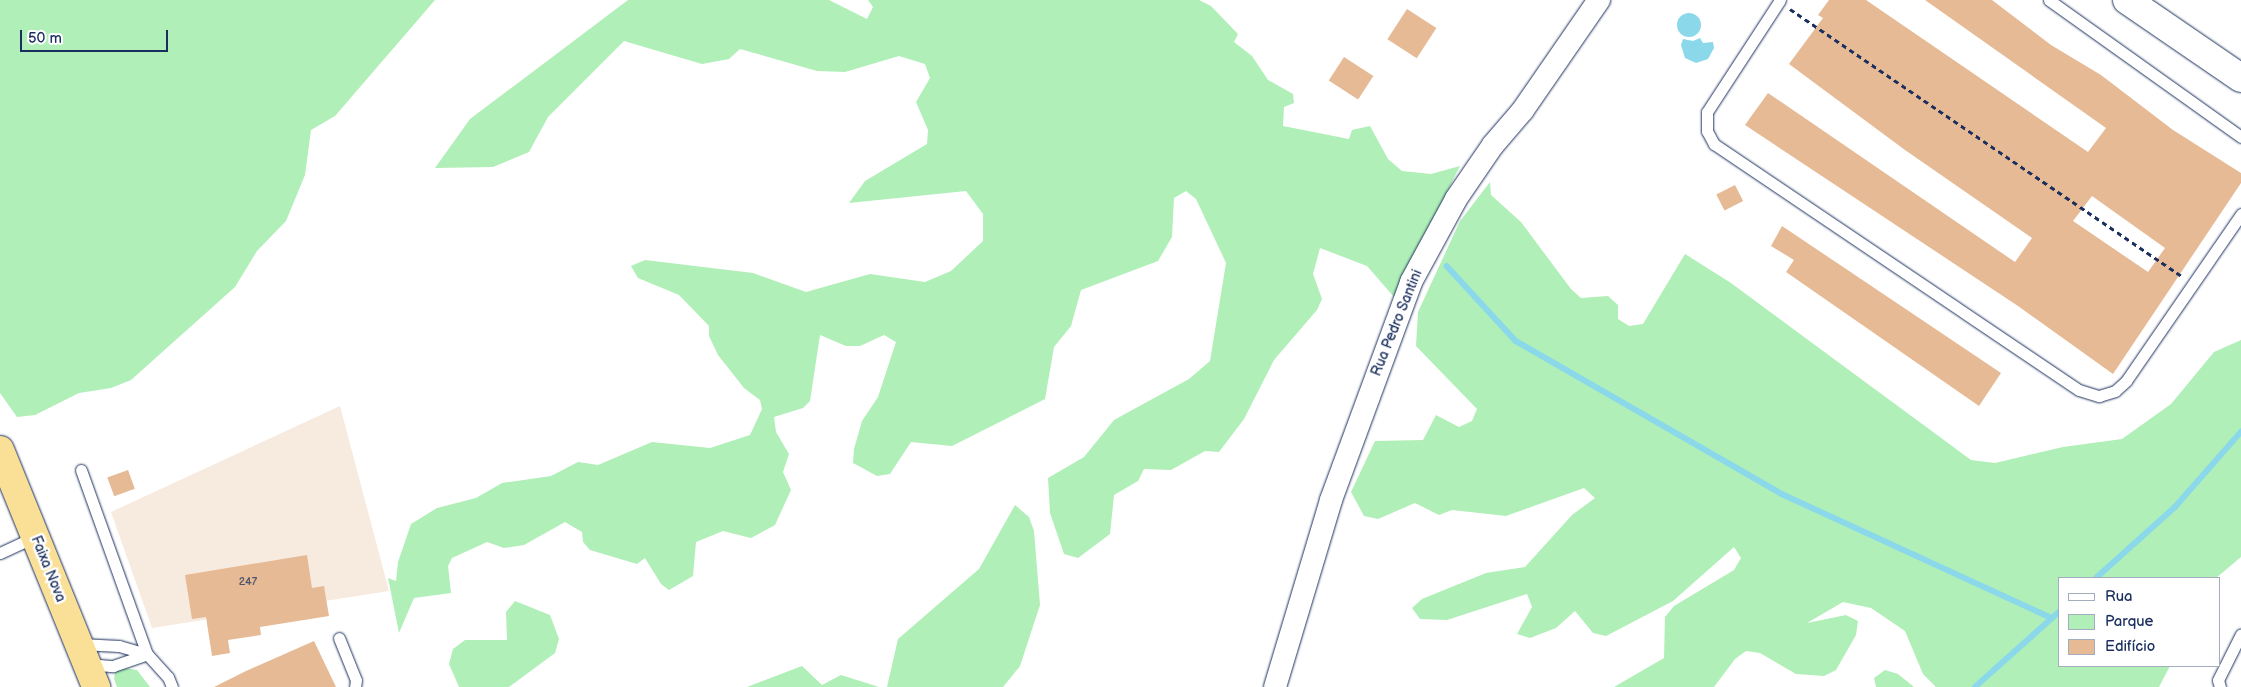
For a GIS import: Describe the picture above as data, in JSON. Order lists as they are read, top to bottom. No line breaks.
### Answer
{"streets":{"highway":["Faixa Nova"],"street":["Rua Pedro Santini"]},"house_numbers":["247"],"legend":["Rua","Parque","Edifício"],"scale_bar":"50 m"}
